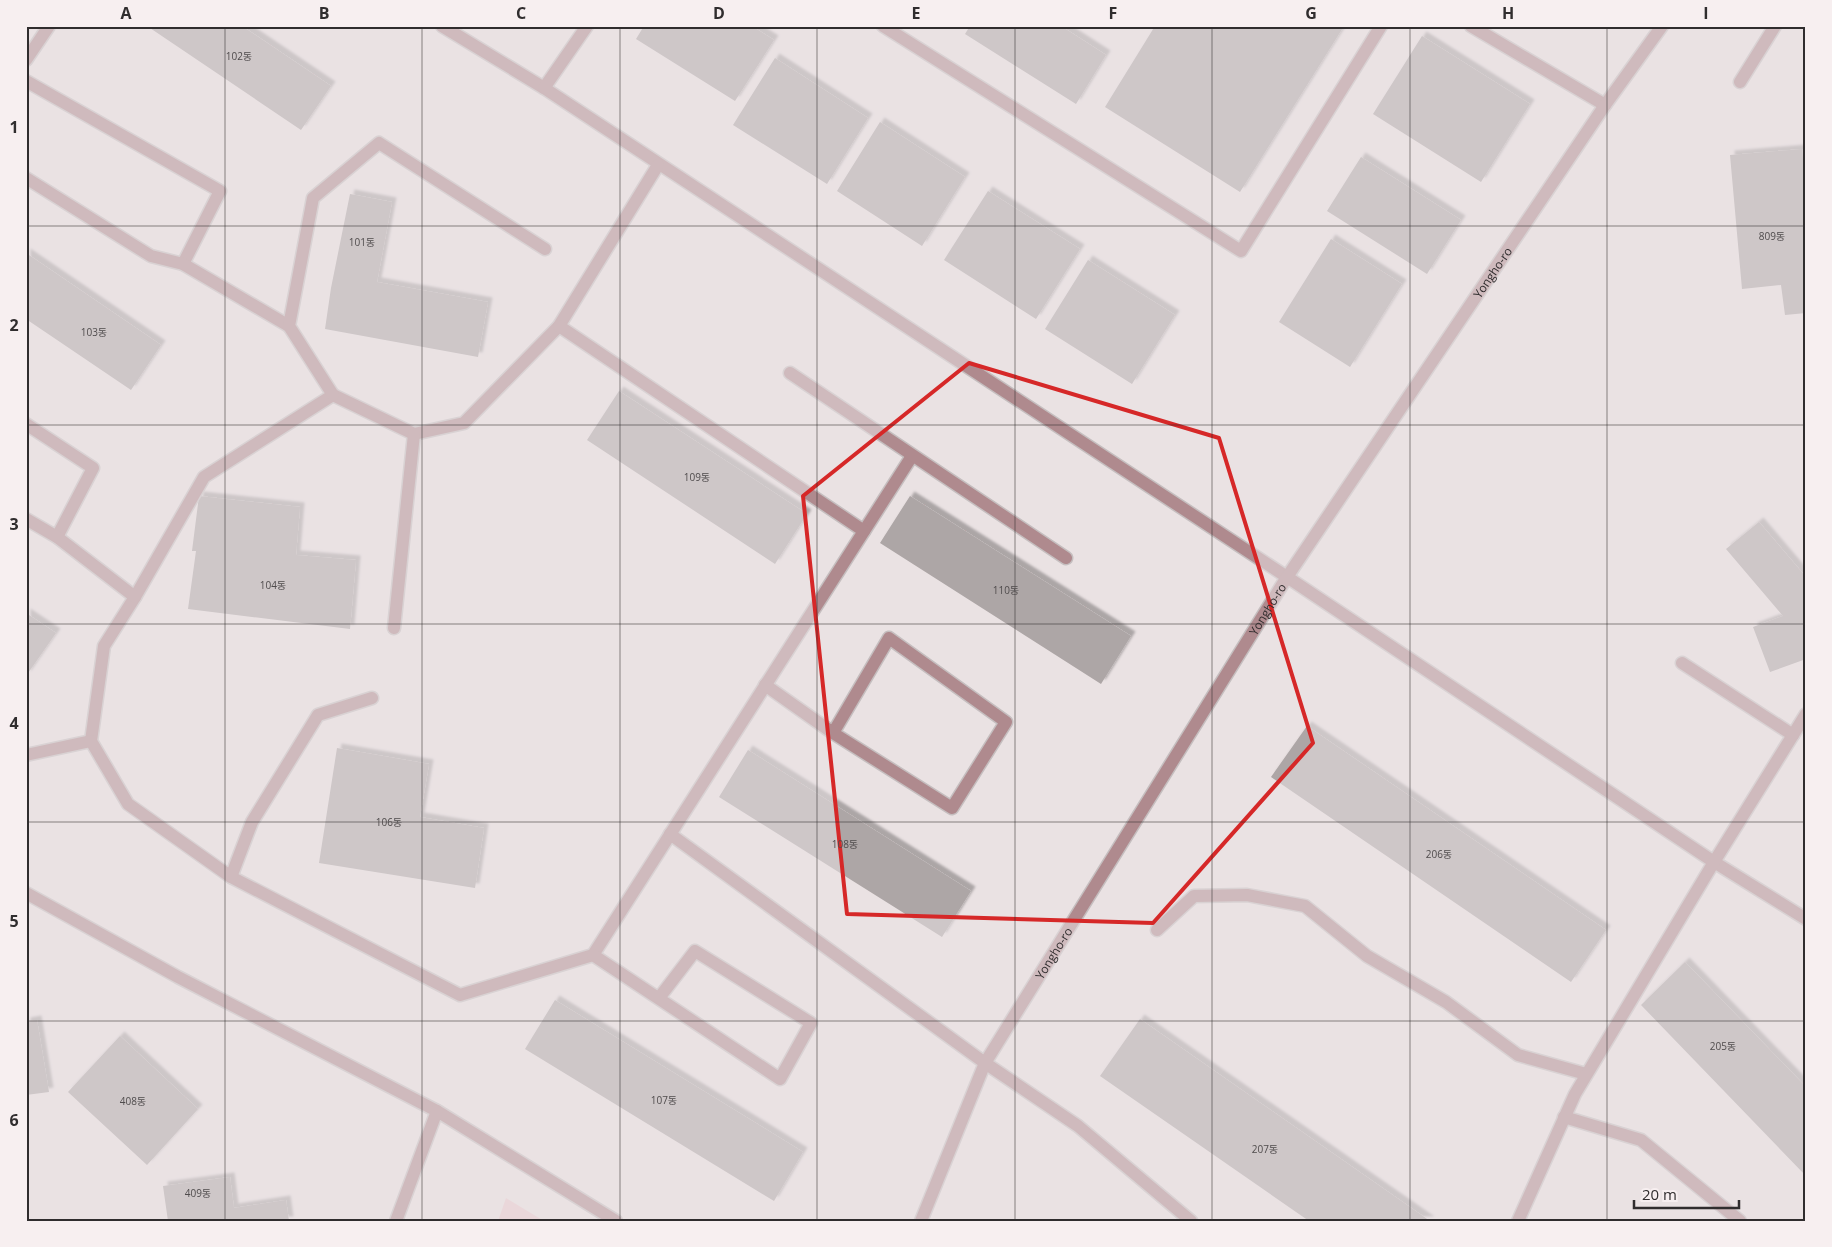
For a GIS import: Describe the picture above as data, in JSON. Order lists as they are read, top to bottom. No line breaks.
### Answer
{"streets":{"street":["Yongho-ro"]},"house_numbers":["102동","809동","101동","103동","109동","104동","110동","106동","108동","206동","205동","107동","408동","207동","409동"],"scale_bar":"20 m","grid":{"columns":["A","B","C","D","E","F","G","H","I"],"rows":["1","2","3","4","5","6"]}}
